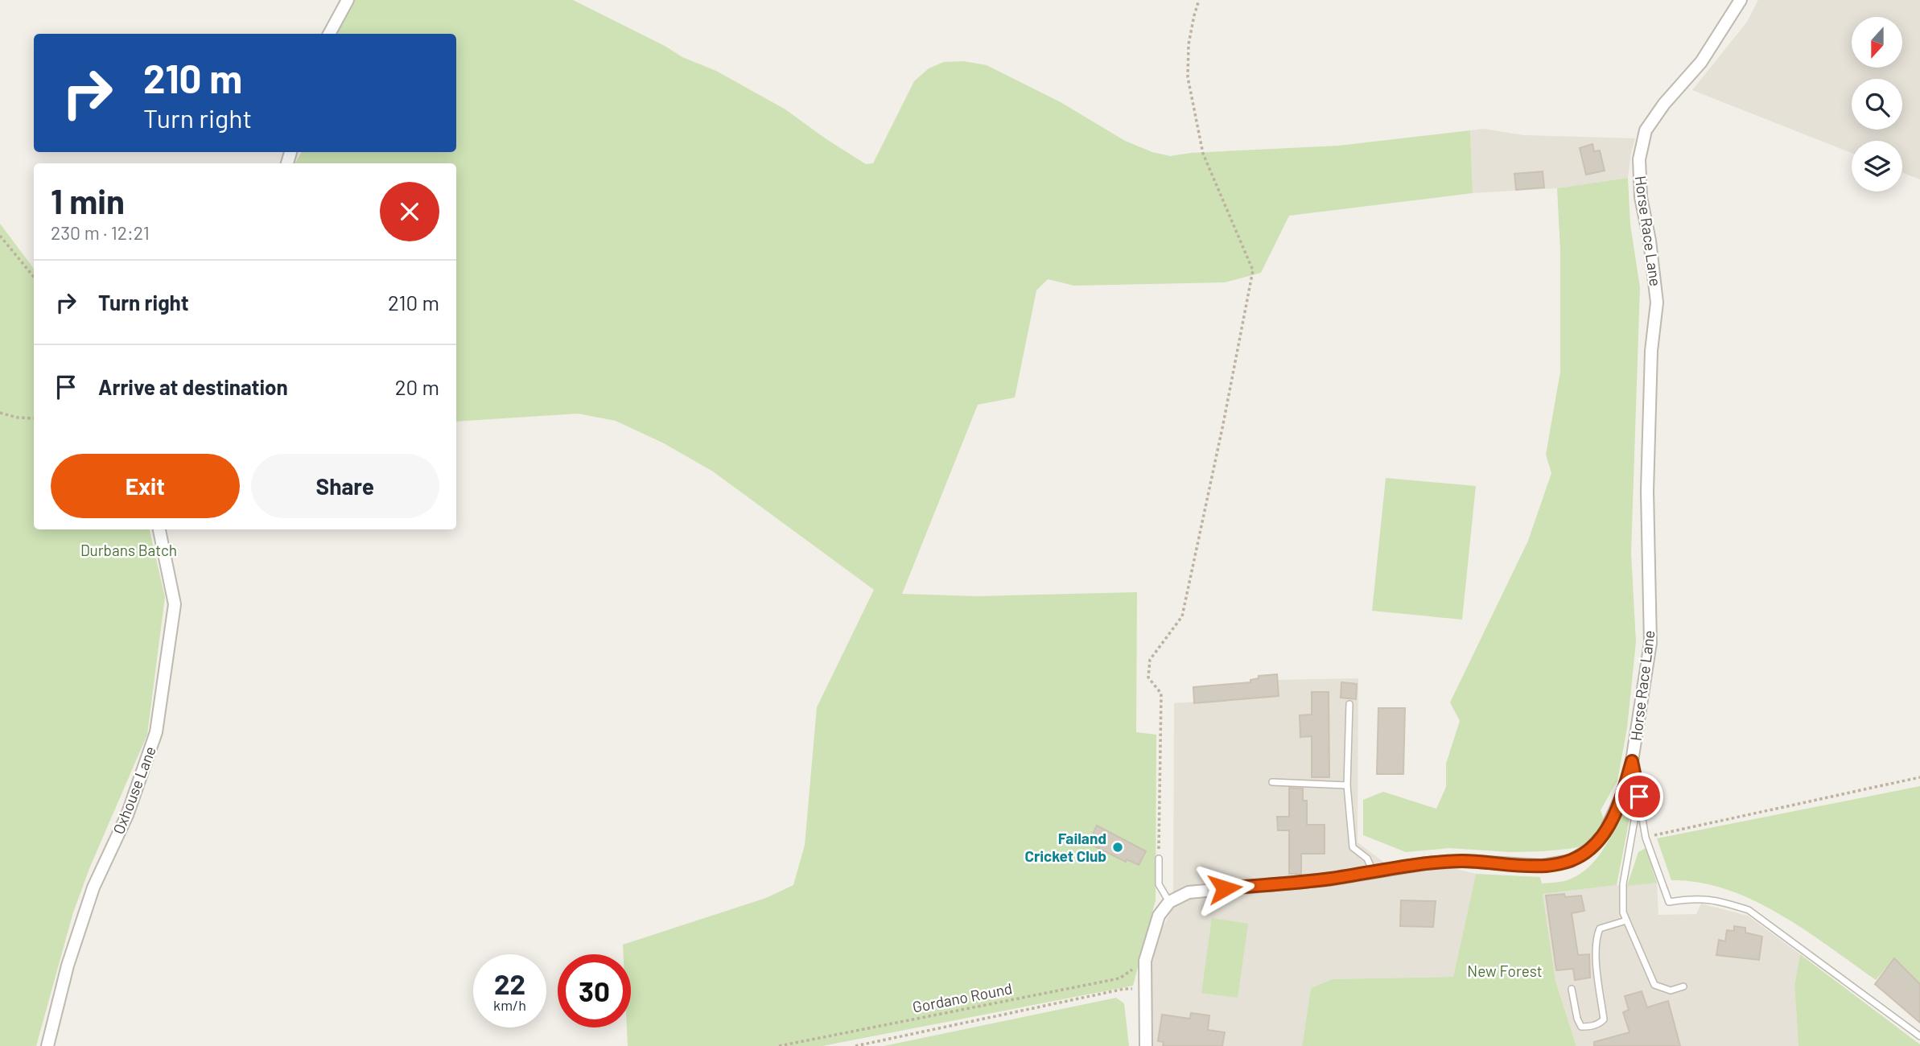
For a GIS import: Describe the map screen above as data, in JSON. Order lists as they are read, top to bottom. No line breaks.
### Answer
{"streets":{"street":["Horse Race Lane","Oxhouse Lane"],"path":["Gordano Round"]},"parks":["Durbans Batch","New Forest"],"places":["Failand Cricket Club"],"north":"bottom","page":{"turn":["210 m","Turn right"],"heading":["1 min","230 m · 12:21"],"list":[{"name":"Turn right","value":"210 m"},{"name":"Arrive at destination","value":"20 m"}],"buttons":["Exit","Share"],"speed":"22 km/h","limit":"30"}}
